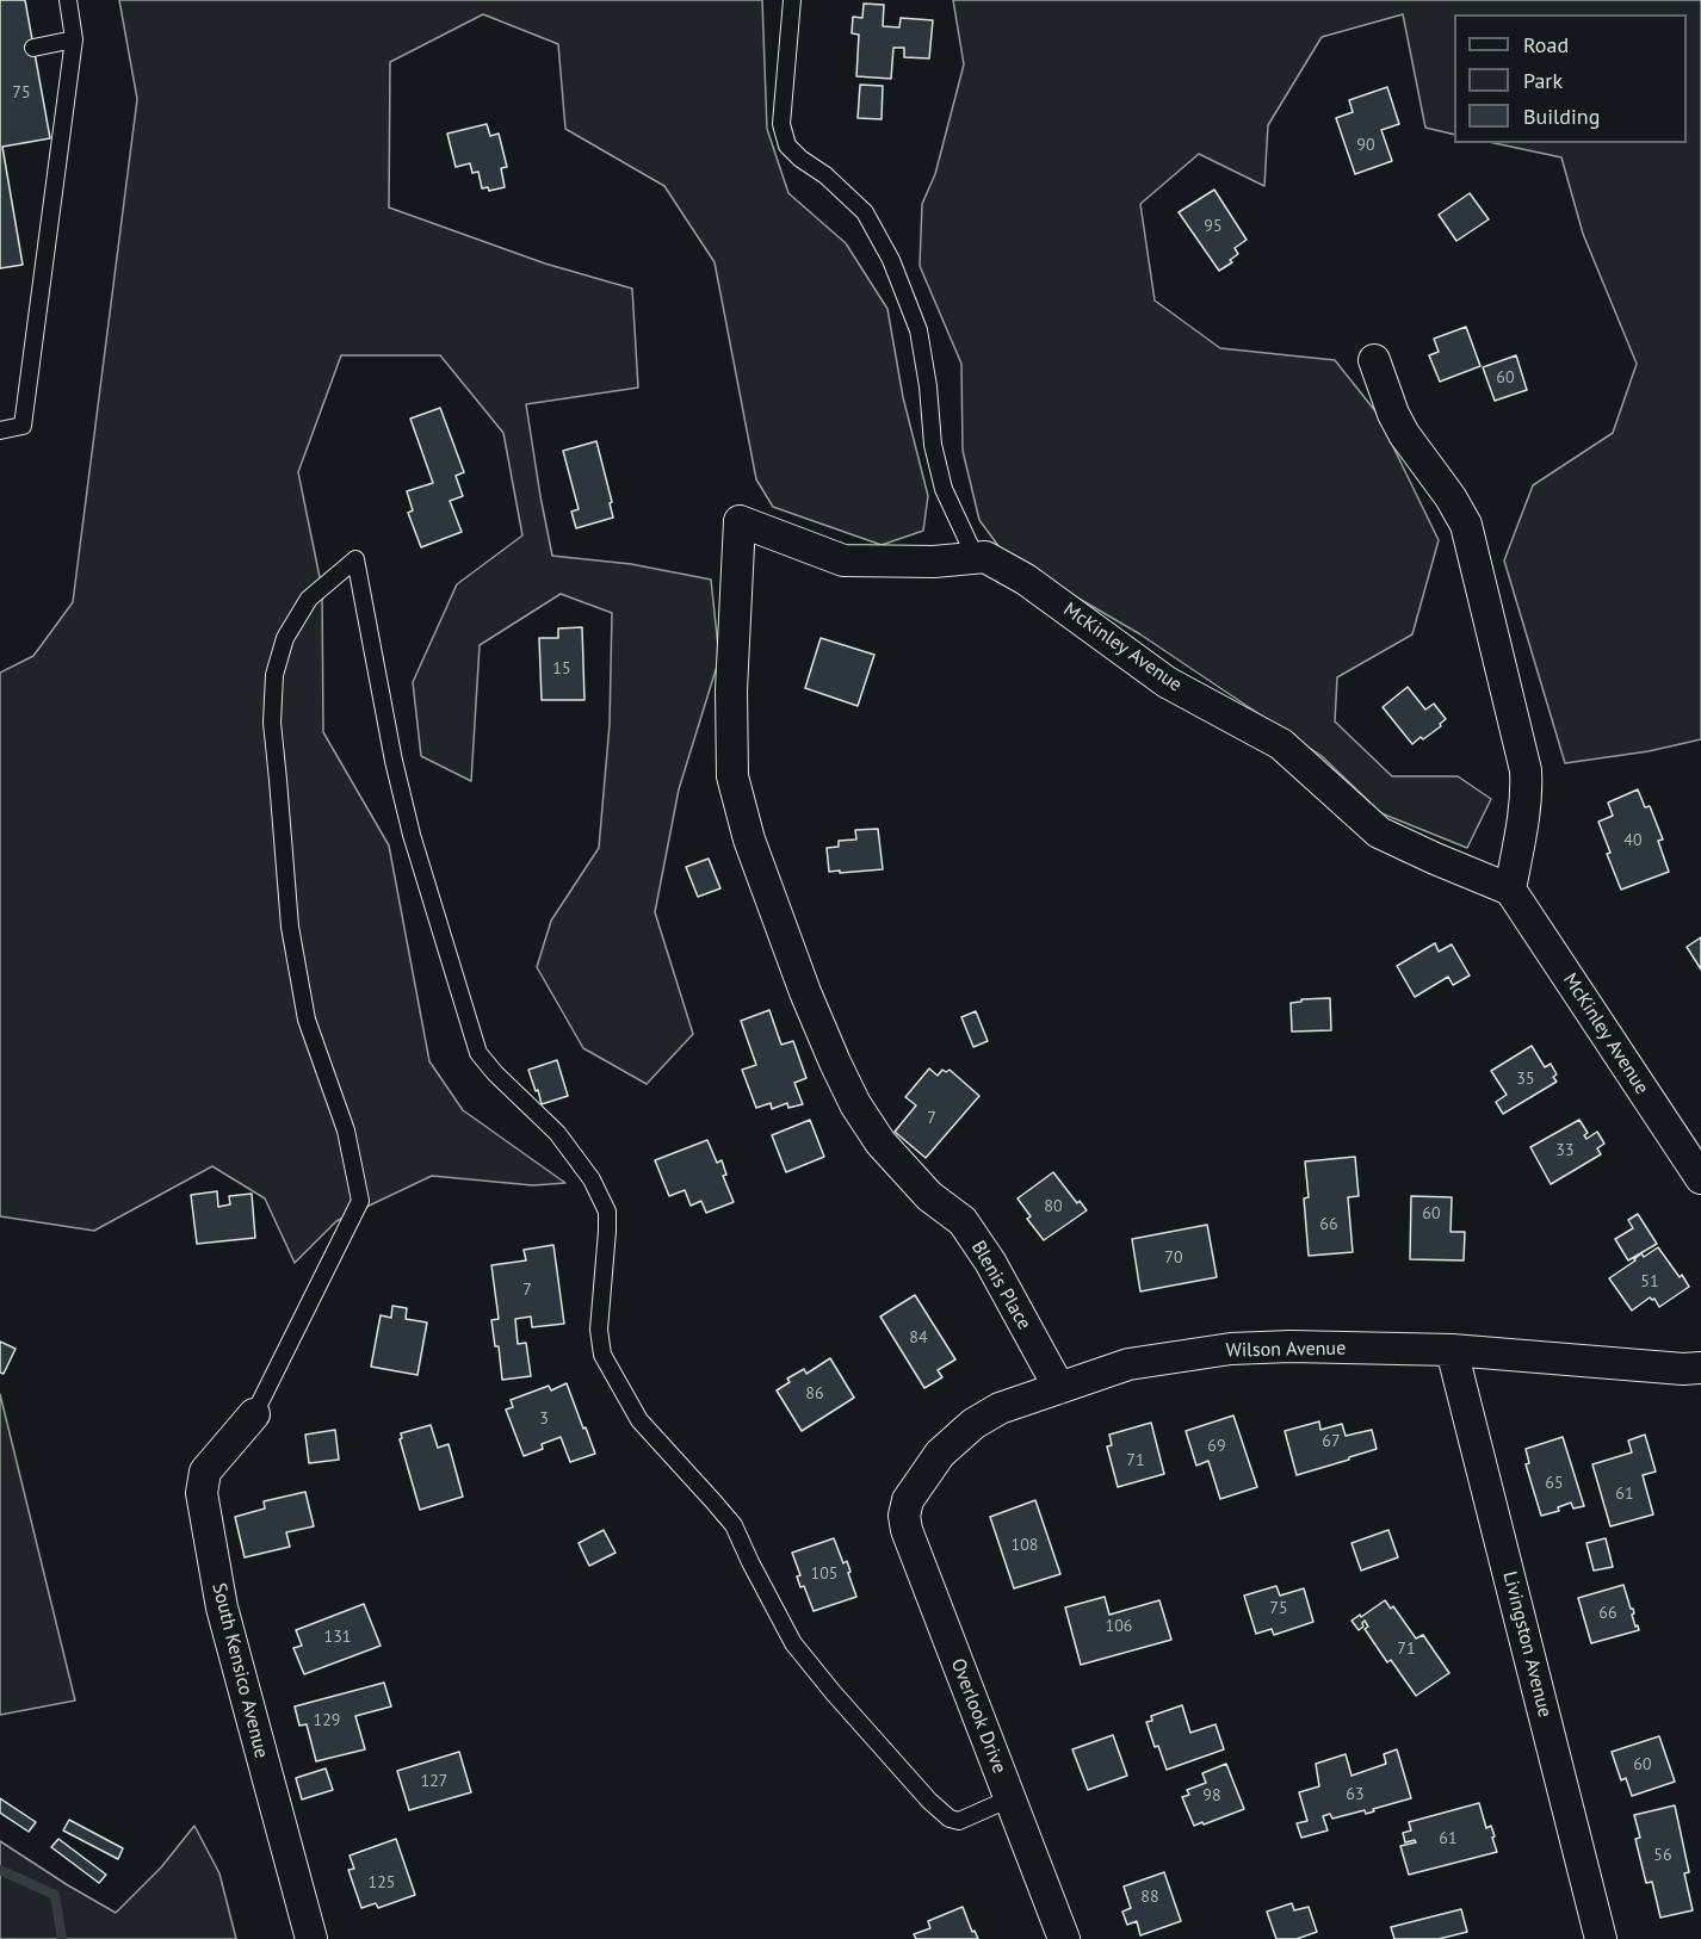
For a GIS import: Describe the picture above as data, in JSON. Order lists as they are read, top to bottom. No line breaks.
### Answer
{"streets":{"street":["McKinley Avenue","Blenis Place","Wilson Avenue","Livingston Avenue","South Kensico Avenue","Overlook Drive"]},"crossings":[["McKinley Avenue","Blenis Place"],["Blenis Place","Wilson Avenue"],["Wilson Avenue","Livingston Avenue"],["Wilson Avenue","Overlook Drive"]],"house_numbers":["75","90","95","60","15","40","35","7","33","80","60","66","70","51","7","84","86","3","67","69","71","65","61","108","105","75","66","106","131","71","129","60","127","63","98","61","56","125","88"],"legend":["Road","Park","Building"]}
